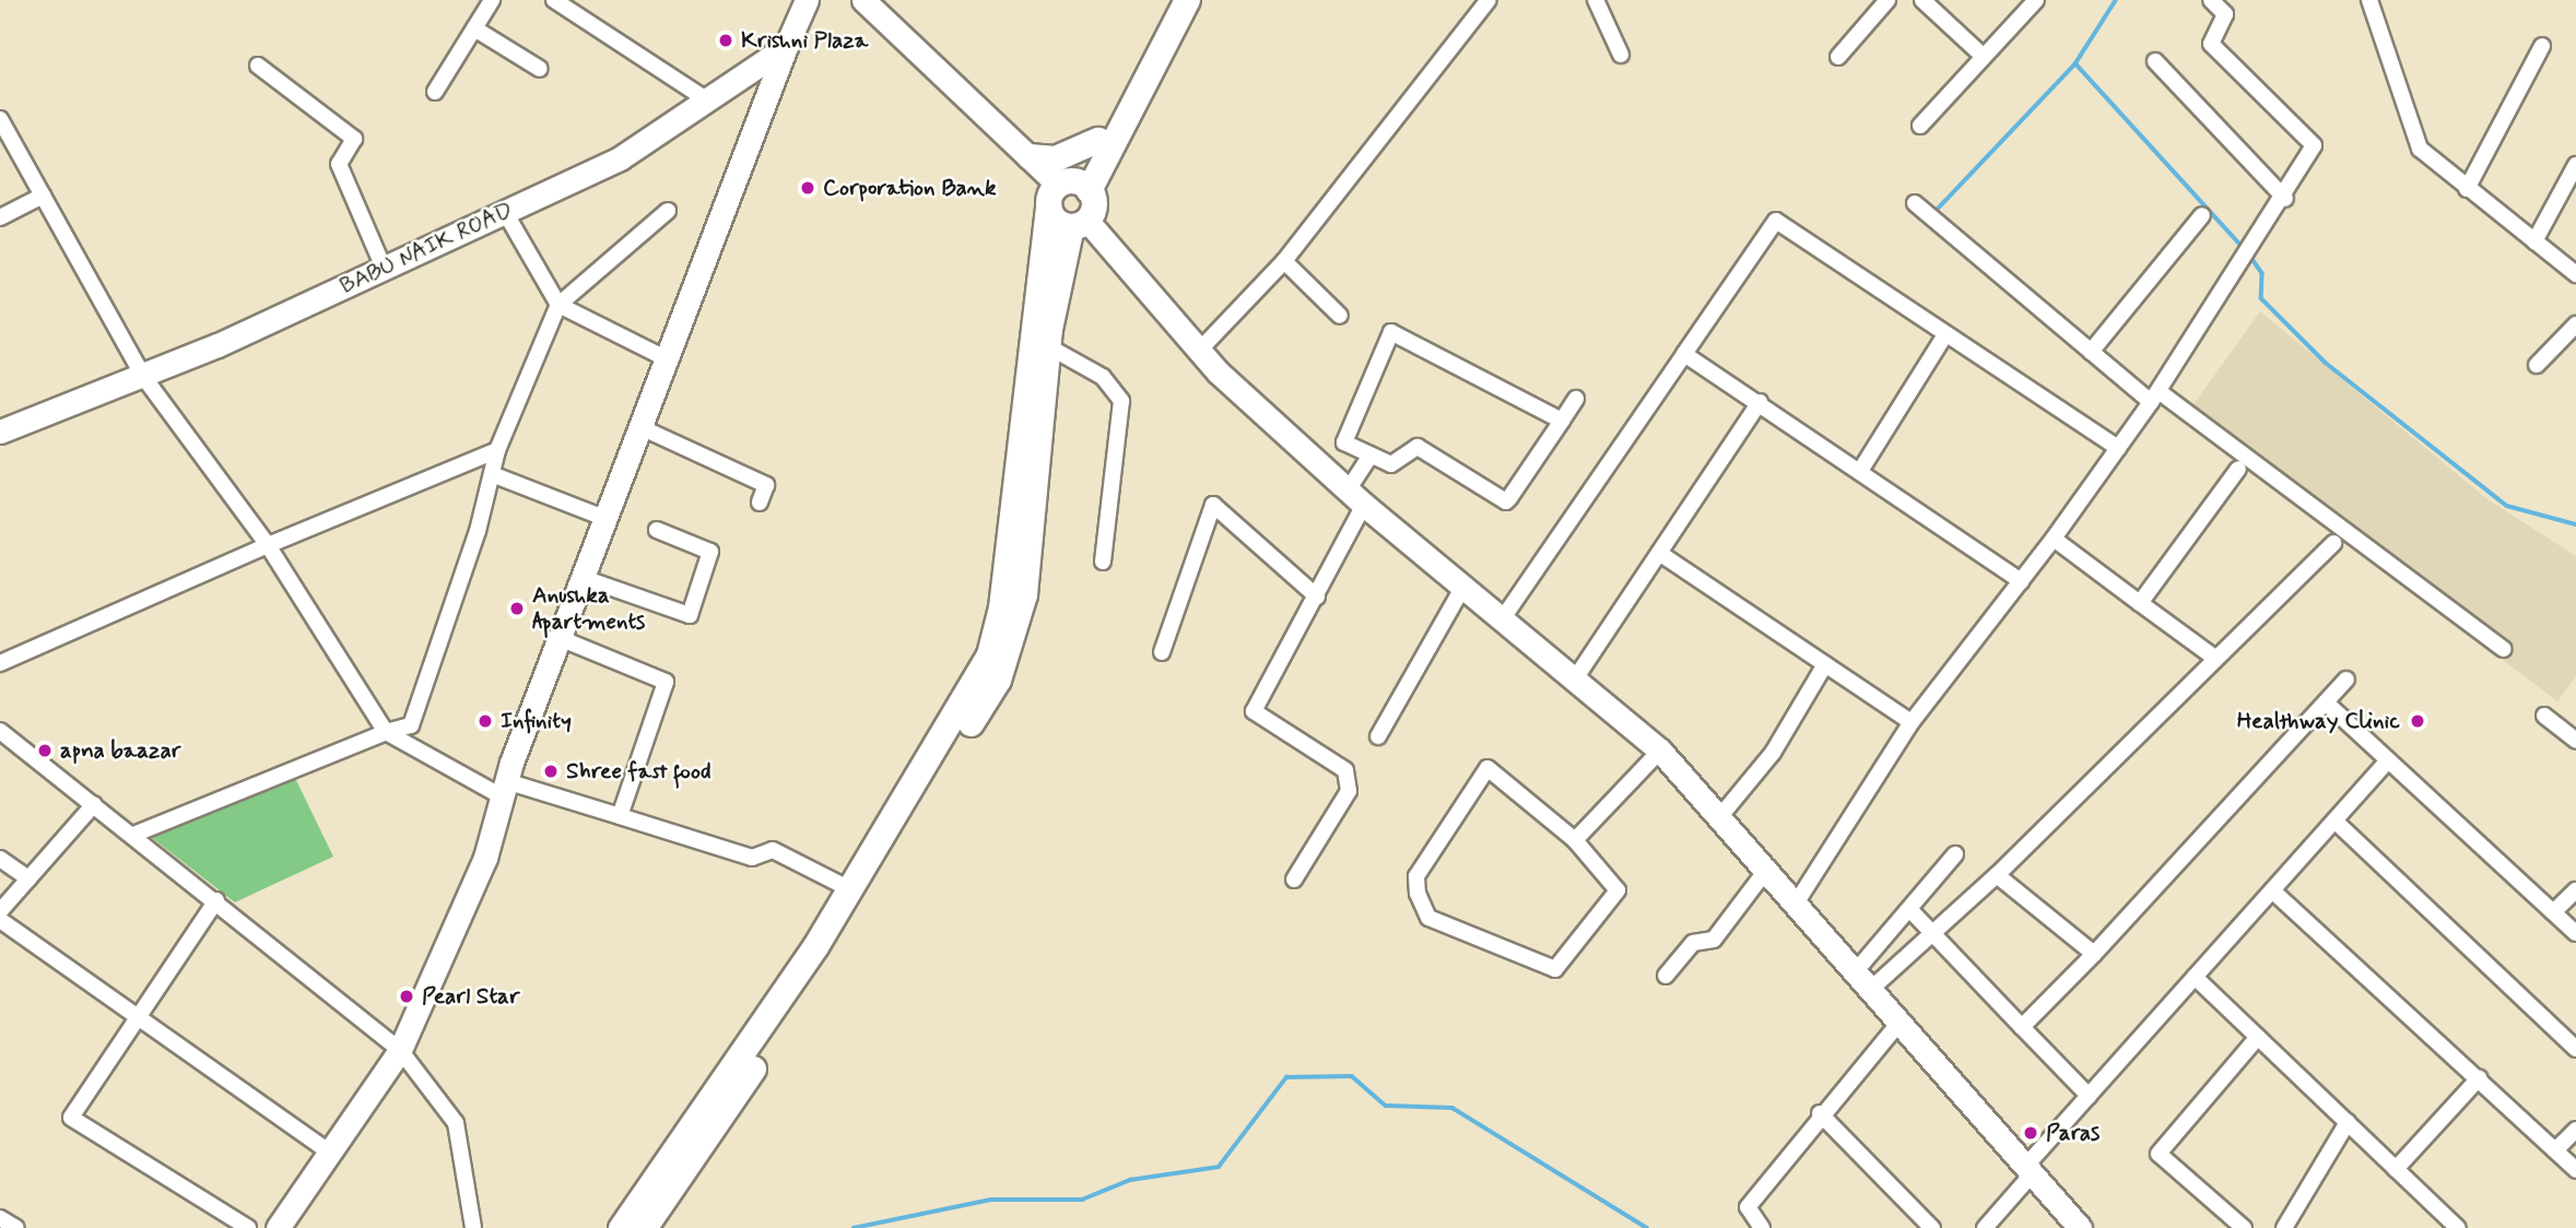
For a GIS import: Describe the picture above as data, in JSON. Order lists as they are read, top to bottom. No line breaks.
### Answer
{"streets":{"main road":["BABU NAIK ROAD"]},"places":["Krishni Plaza","Corporation Bank","Anushka Apartments","Infinity","Healthway Clinic","apna baazar","Shree fast food","Pearl Star","Paras"]}
